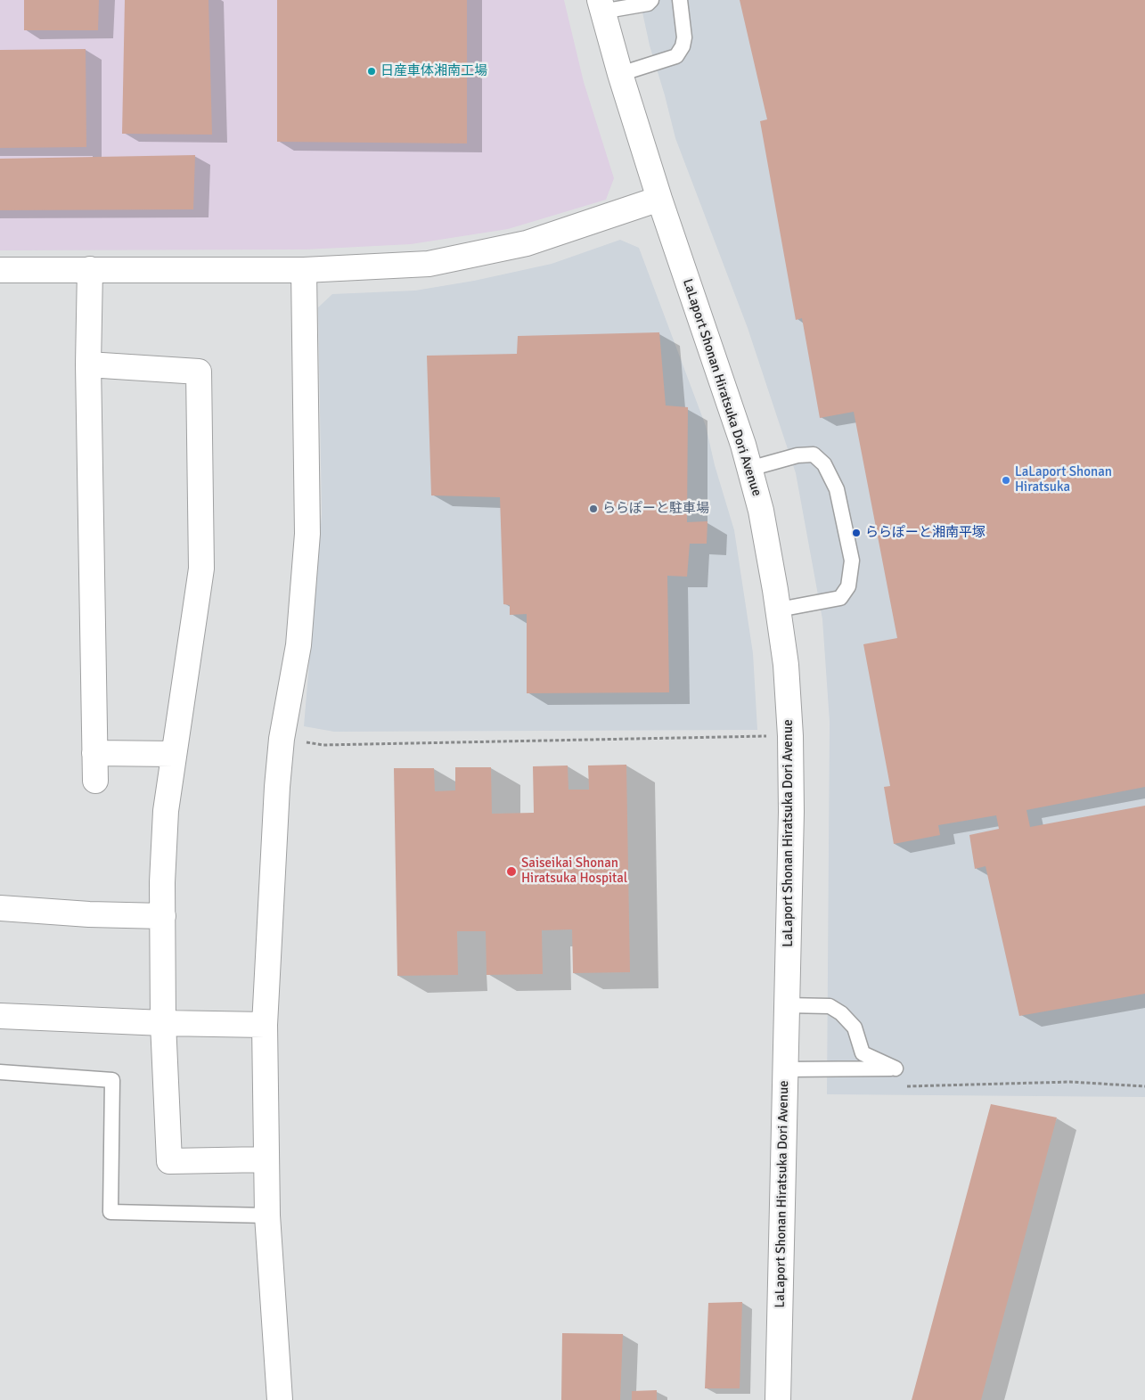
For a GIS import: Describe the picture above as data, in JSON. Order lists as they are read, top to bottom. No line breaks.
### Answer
{"streets":{"street":["LaLaport Shonan Hiratsuka Dori Avenue"]},"places":["日産車体湘南工場","LaLaport Shonan Hiratsuka","ららぽーと駐車場","ららぽーと湘南平塚","Saiseikai Shonan Hiratsuka Hospital"]}
